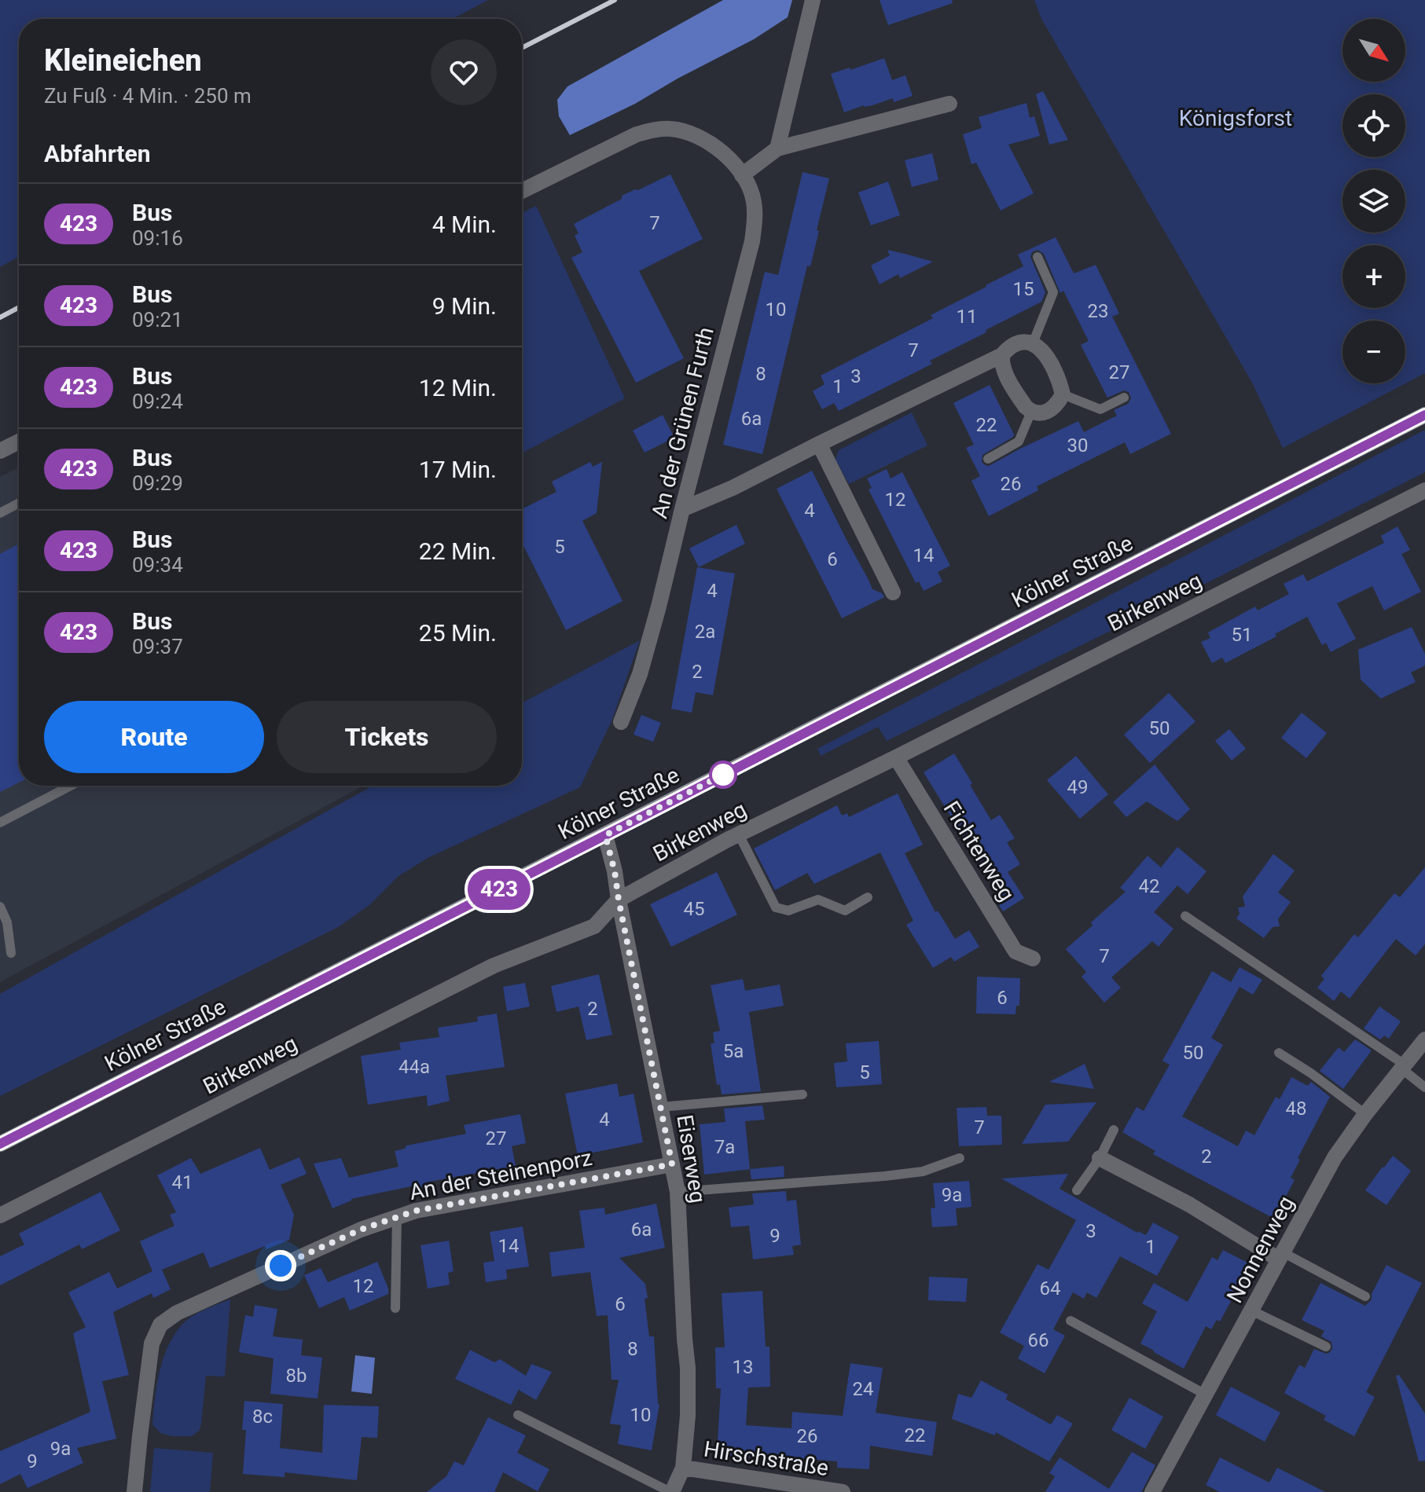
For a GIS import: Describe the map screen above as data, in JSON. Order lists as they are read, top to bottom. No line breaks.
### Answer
{"streets":{"main road":["Kölner Straße"],"street":["An der Grünen Furth","Birkenweg","Fichtenweg","Eiserweg","An der Steinenporz","Nonnenweg","Hirschstraße"]},"crossings":[["Kölner Straße","Eiserweg"],["Birkenweg","Fichtenweg"],["Birkenweg","Eiserweg"],["Eiserweg","An der Steinenporz"],["Eiserweg","Hirschstraße"]],"parks":["Königsforst"],"lines":["bus line 423"],"house_numbers":["7","15","10","23","11","7","27","8","3","1","6a","22","30","26","12","4","5","14","6","4","2a","51","2","50","49","42","45","7","6","2","5a","50","44a","5","48","4","7","27","7a","2","41","9a","6a","3","9","14","1","12","64","6","66","8","13","8b","24","10","8c","22","26","9a","9"],"north":"bottom right","page":{"on_map":"423","map_buttons":["+","−"],"heading":[["Kleineichen","Zu Fuß · 4 Min. · 250 m"],"Abfahrten"],"list":[{"mark":"423","name":"Bus","note":"09:16","value":"4 Min."},{"mark":"423","name":"Bus","note":"09:21","value":"9 Min."},{"mark":"423","name":"Bus","note":"09:24","value":"12 Min."},{"mark":"423","name":"Bus","note":"09:29","value":"17 Min."},{"mark":"423","name":"Bus","note":"09:34","value":"22 Min."},{"mark":"423","name":"Bus","note":"09:37","value":"25 Min."}],"buttons":["Route","Tickets"]}}
